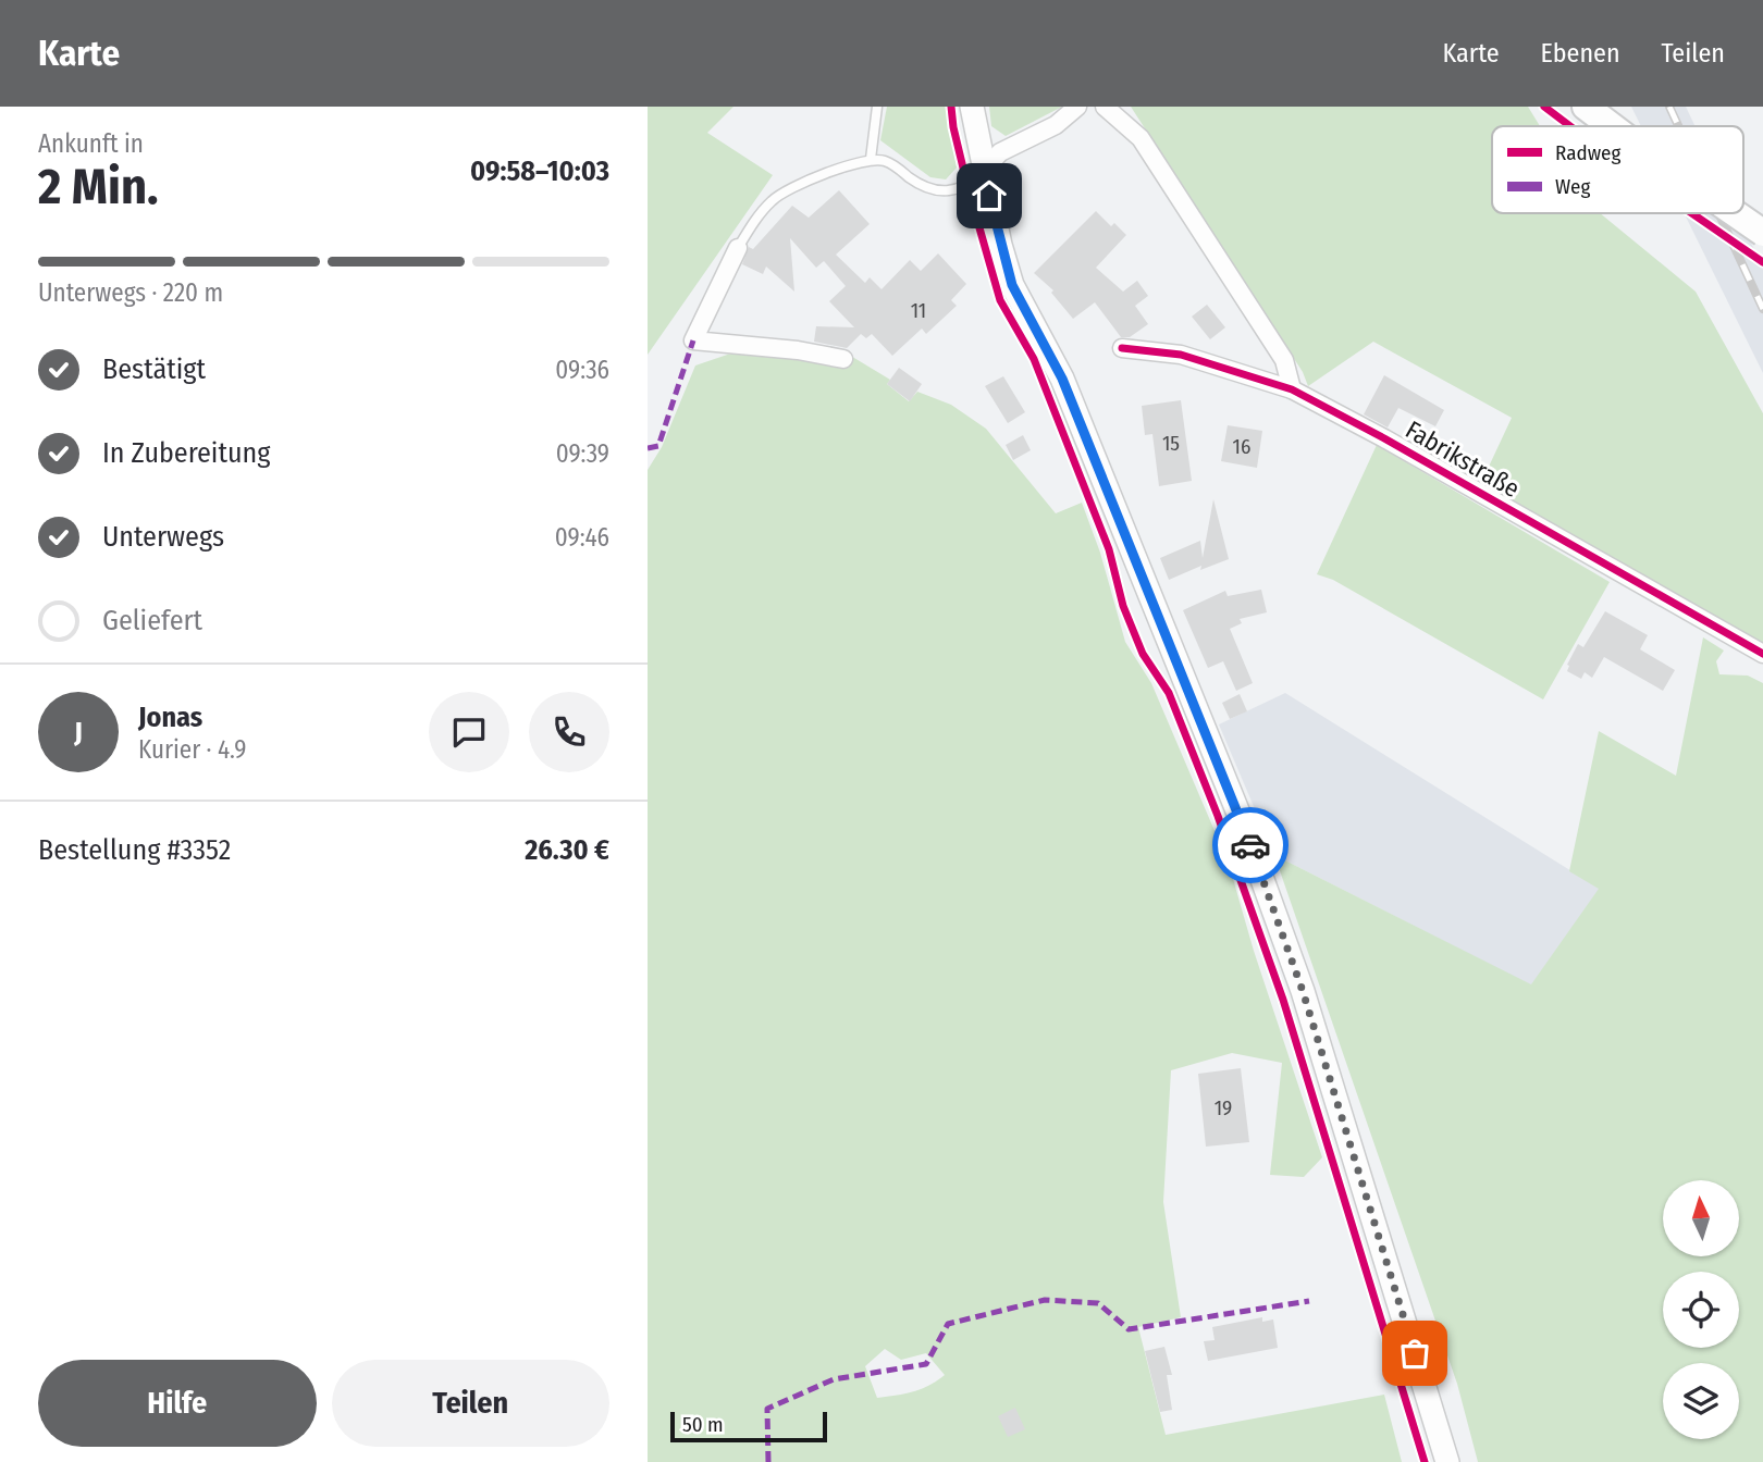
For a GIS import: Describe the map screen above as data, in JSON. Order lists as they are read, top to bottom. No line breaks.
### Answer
{"streets":{"street":["Fabrikstraße"]},"house_numbers":["11","15","16","19"],"legend":["Radweg","Weg"],"scale_bar":"50 m","north":"top","page":{"header":"Karte","nav":["Karte","Ebenen","Teilen"],"heading":["2 Min.","Ankunft in","09:58–10:03"],"panel":["Jonas","Kurier · 4.9","Bestellung #3352","26.30 €"],"bar":"Unterwegs · 220 m","list":[["Bestätigt","09:36"],["In Zubereitung","09:39"],["Unterwegs","09:46"],"Geliefert"],"round":"J","buttons":["Hilfe","Teilen"],"scale":"50 m"}}
